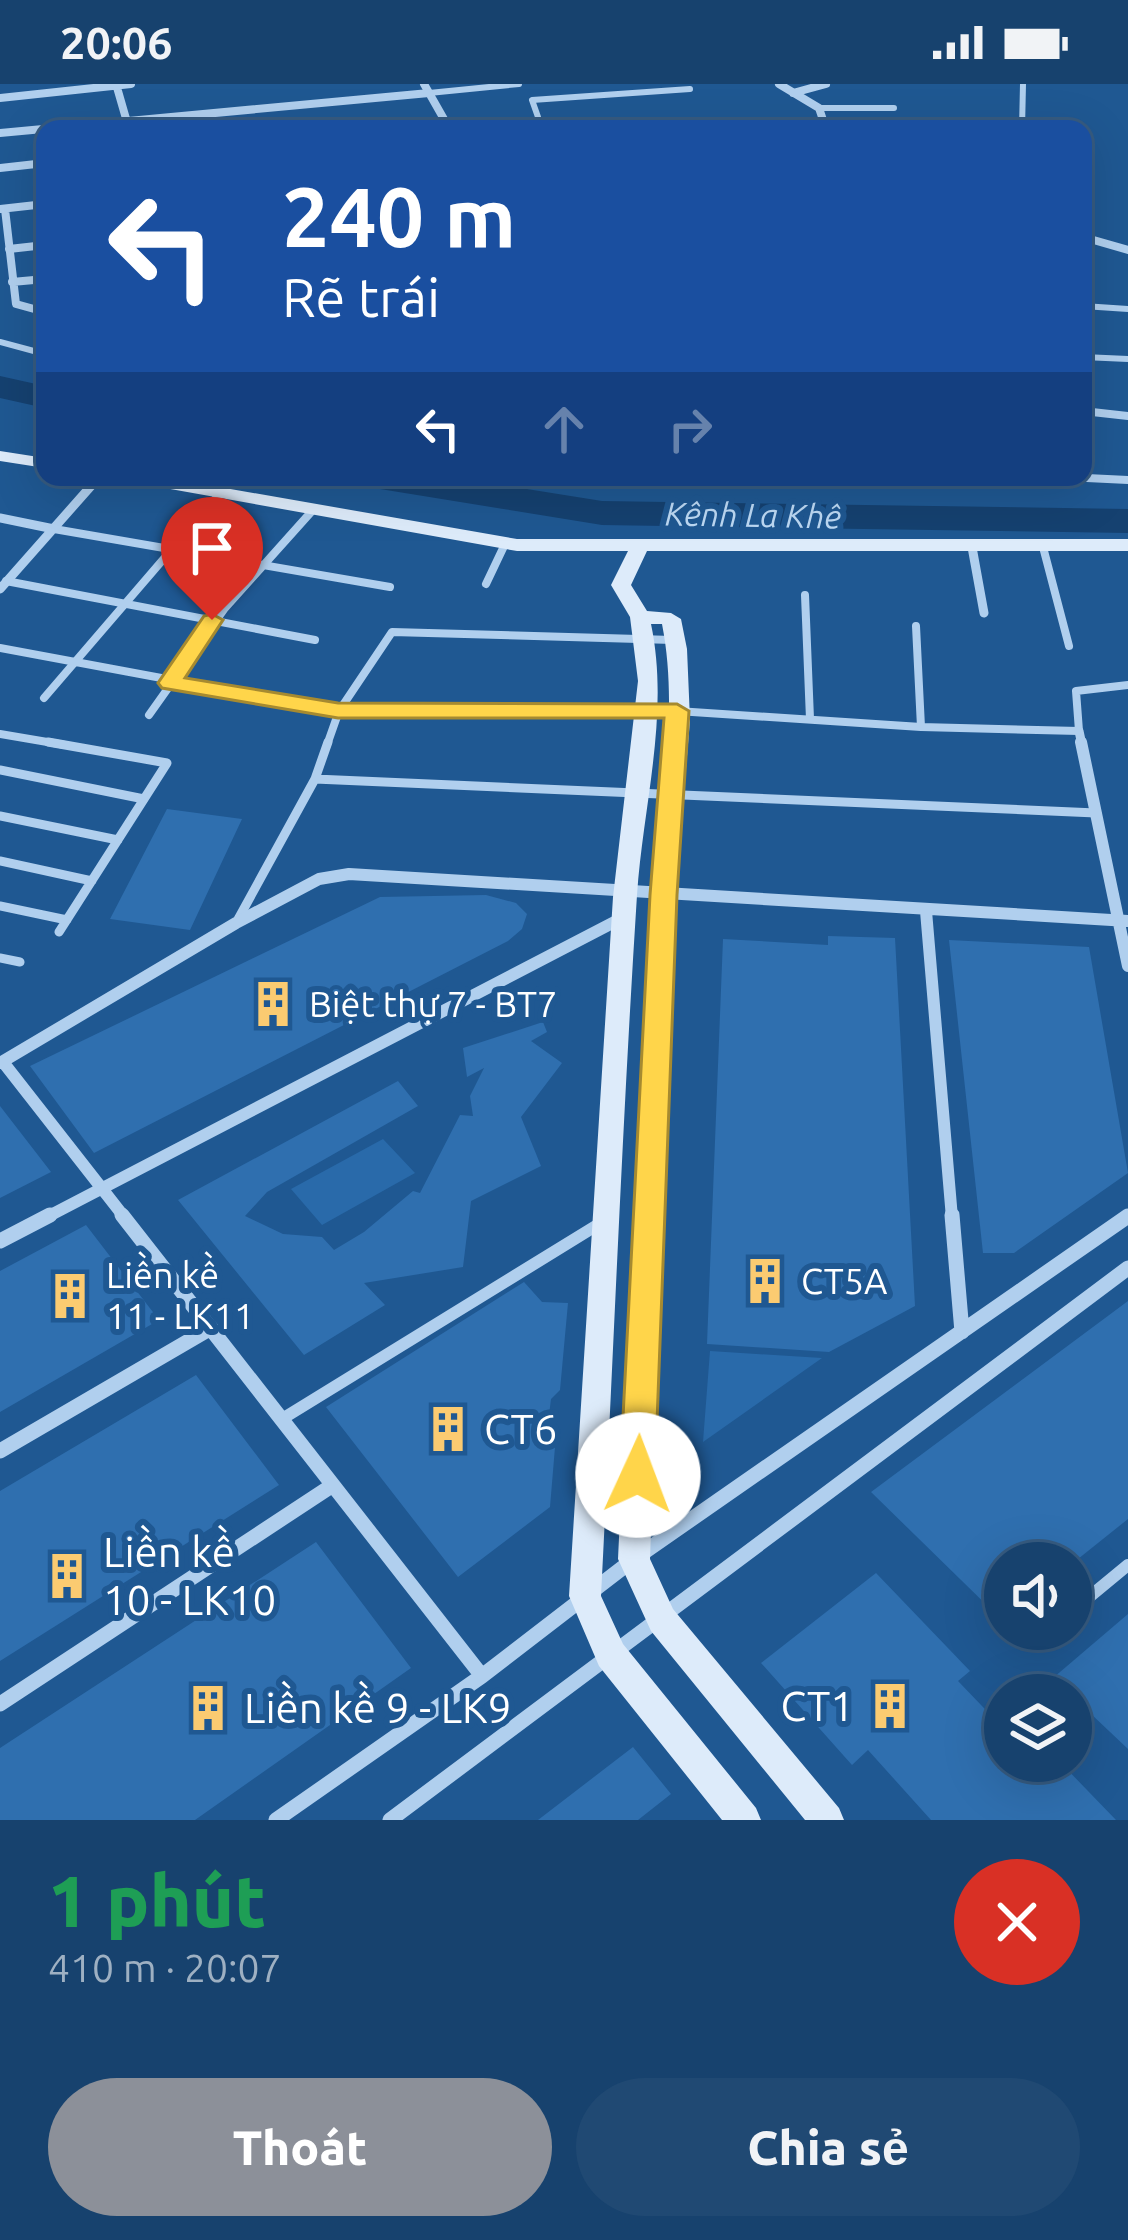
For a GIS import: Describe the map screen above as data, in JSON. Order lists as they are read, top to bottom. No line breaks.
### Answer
{"water":["Kênh La Khê"],"places":{"building":["Biệt thự 7 - BT7","CT5A","Liền kề 11 - LK11","CT6","Liền kề 10 - LK10","CT1","Liền kề 9 - LK9"]},"page":{"status":"20:06","turn":["240 m","Rẽ trái"],"heading":["1 phút","410 m · 20:07"],"buttons":["Thoát","Chia sẻ"]}}
